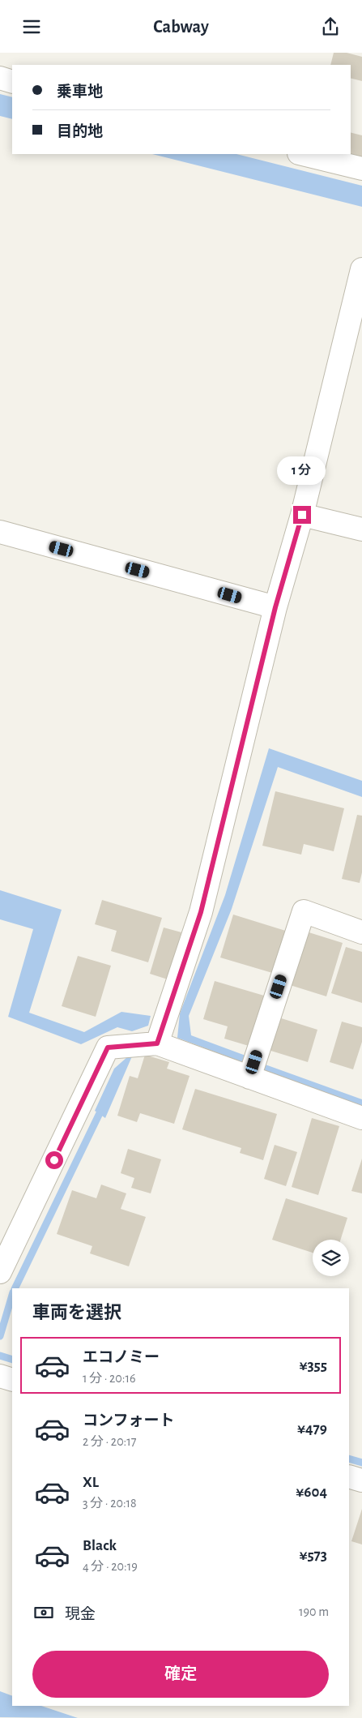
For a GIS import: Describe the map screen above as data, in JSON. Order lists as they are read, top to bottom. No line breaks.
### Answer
{"page":{"header":"Cabway","banner":["乗車地","目的地"],"bubble":"1 分","heading":"車両を選択","list":[{"name":"エコノミー","note":"1 分 · 20:16","value":"¥355"},{"name":"コンフォート","note":"2 分 · 20:17","value":"¥479"},{"name":"XL","note":"3 分 · 20:18","value":"¥604"},{"name":"Black","note":"4 分 · 20:19","value":"¥573"}],"pay":["現金","190 m"],"buttons":"確定"}}
